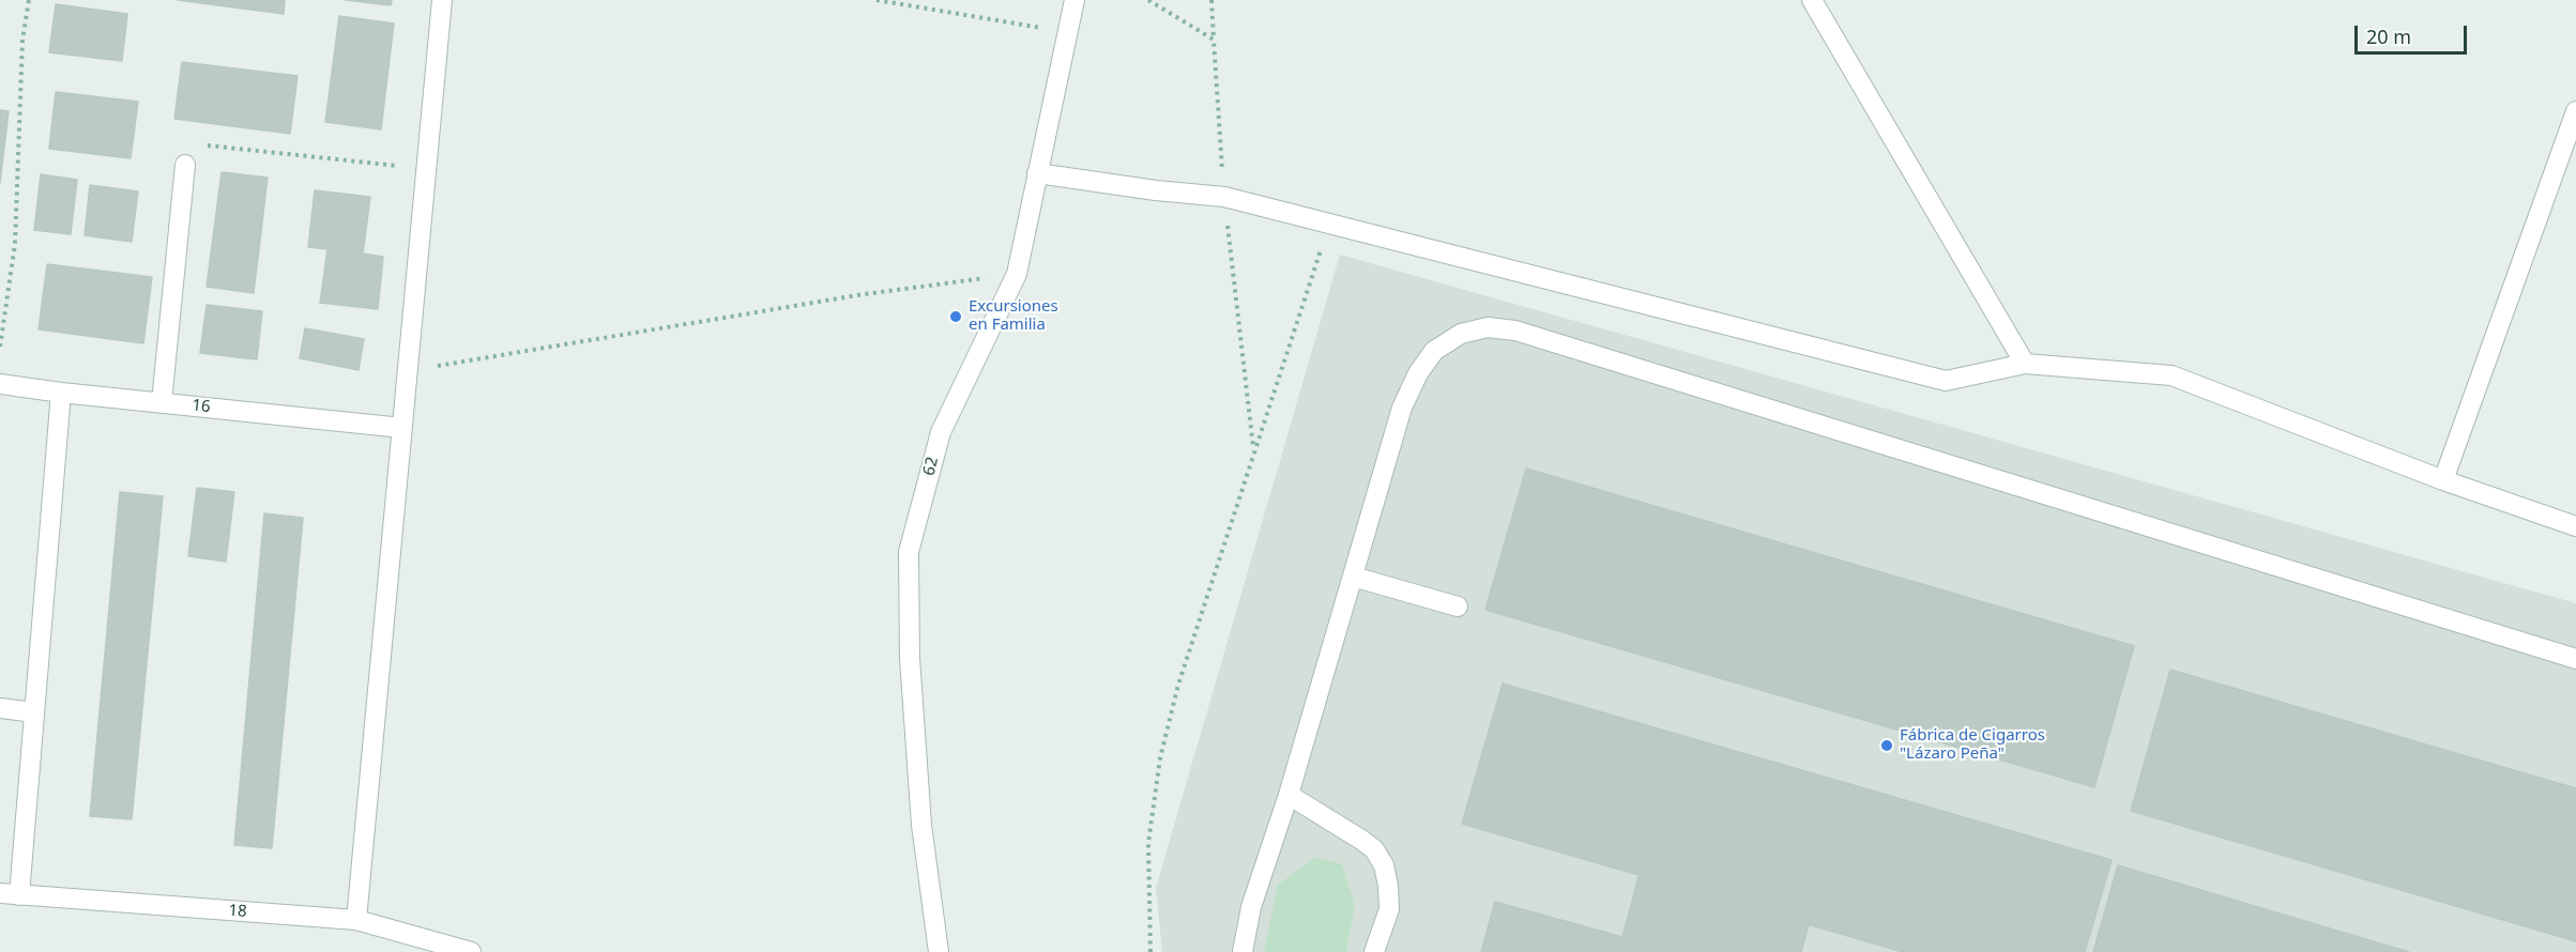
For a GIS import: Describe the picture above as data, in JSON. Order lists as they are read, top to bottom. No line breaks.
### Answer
{"streets":{"street":["16","62","18"]},"places":["Excursiones en Familia","Fábrica de Cigarros \"Lázaro Peña\""],"scale_bar":"20 m"}
